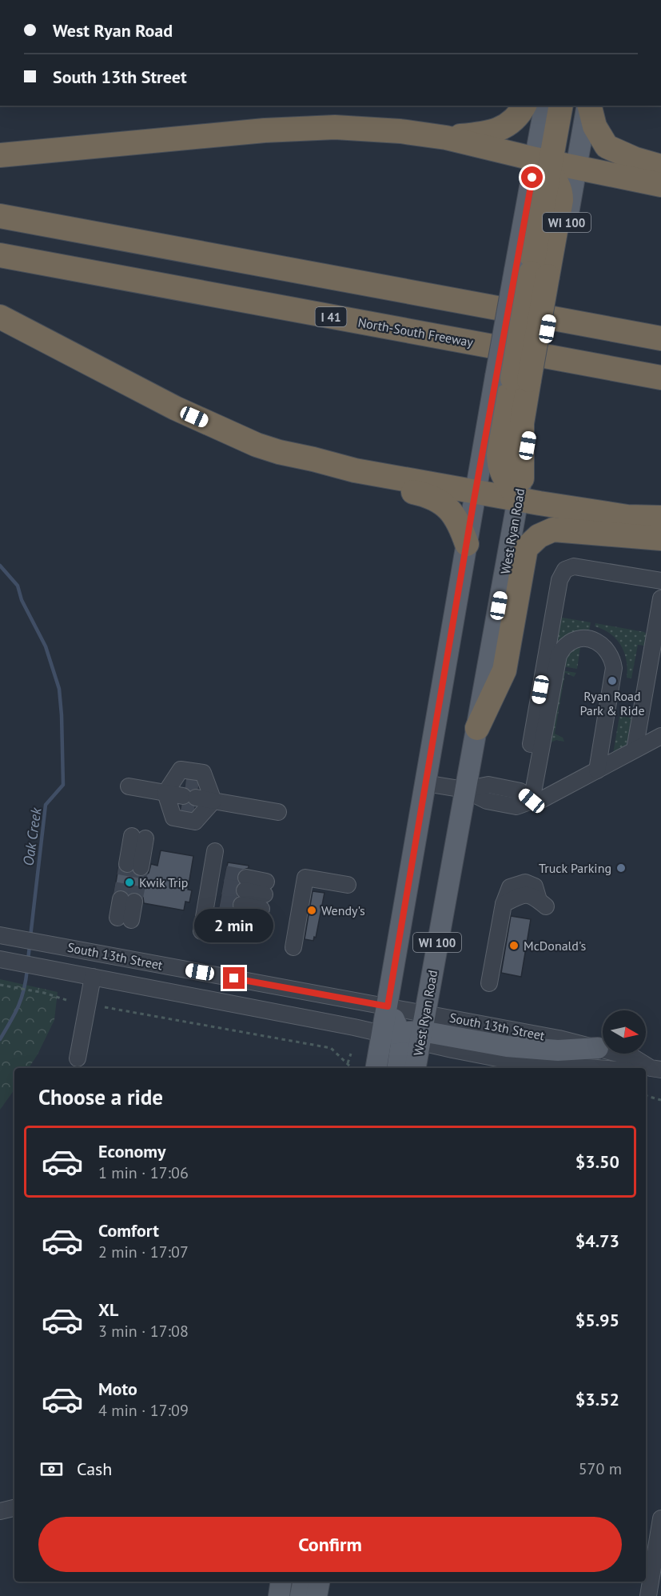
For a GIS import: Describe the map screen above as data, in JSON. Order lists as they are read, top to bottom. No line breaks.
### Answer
{"streets":{"highway":["I 41","North-South Freeway"],"main road":["WI 100","West Ryan Road"],"street":["South 13th Street"]},"crossings":[["West Ryan Road","South 13th Street"]],"water":["Oak Creek"],"places":["Ryan Road Park & Ride","Truck Parking","Kwik Trip","Wendy's","McDonald's"],"north":"right","page":{"banner":["West Ryan Road","South 13th Street"],"bubble":"2 min","heading":"Choose a ride","list":[{"name":"Economy","note":"1 min · 17:06","value":"$3.50"},{"name":"Comfort","note":"2 min · 17:07","value":"$4.73"},{"name":"XL","note":"3 min · 17:08","value":"$5.95"},{"name":"Moto","note":"4 min · 17:09","value":"$3.52"}],"pay":["Cash","570 m"],"buttons":"Confirm"}}
